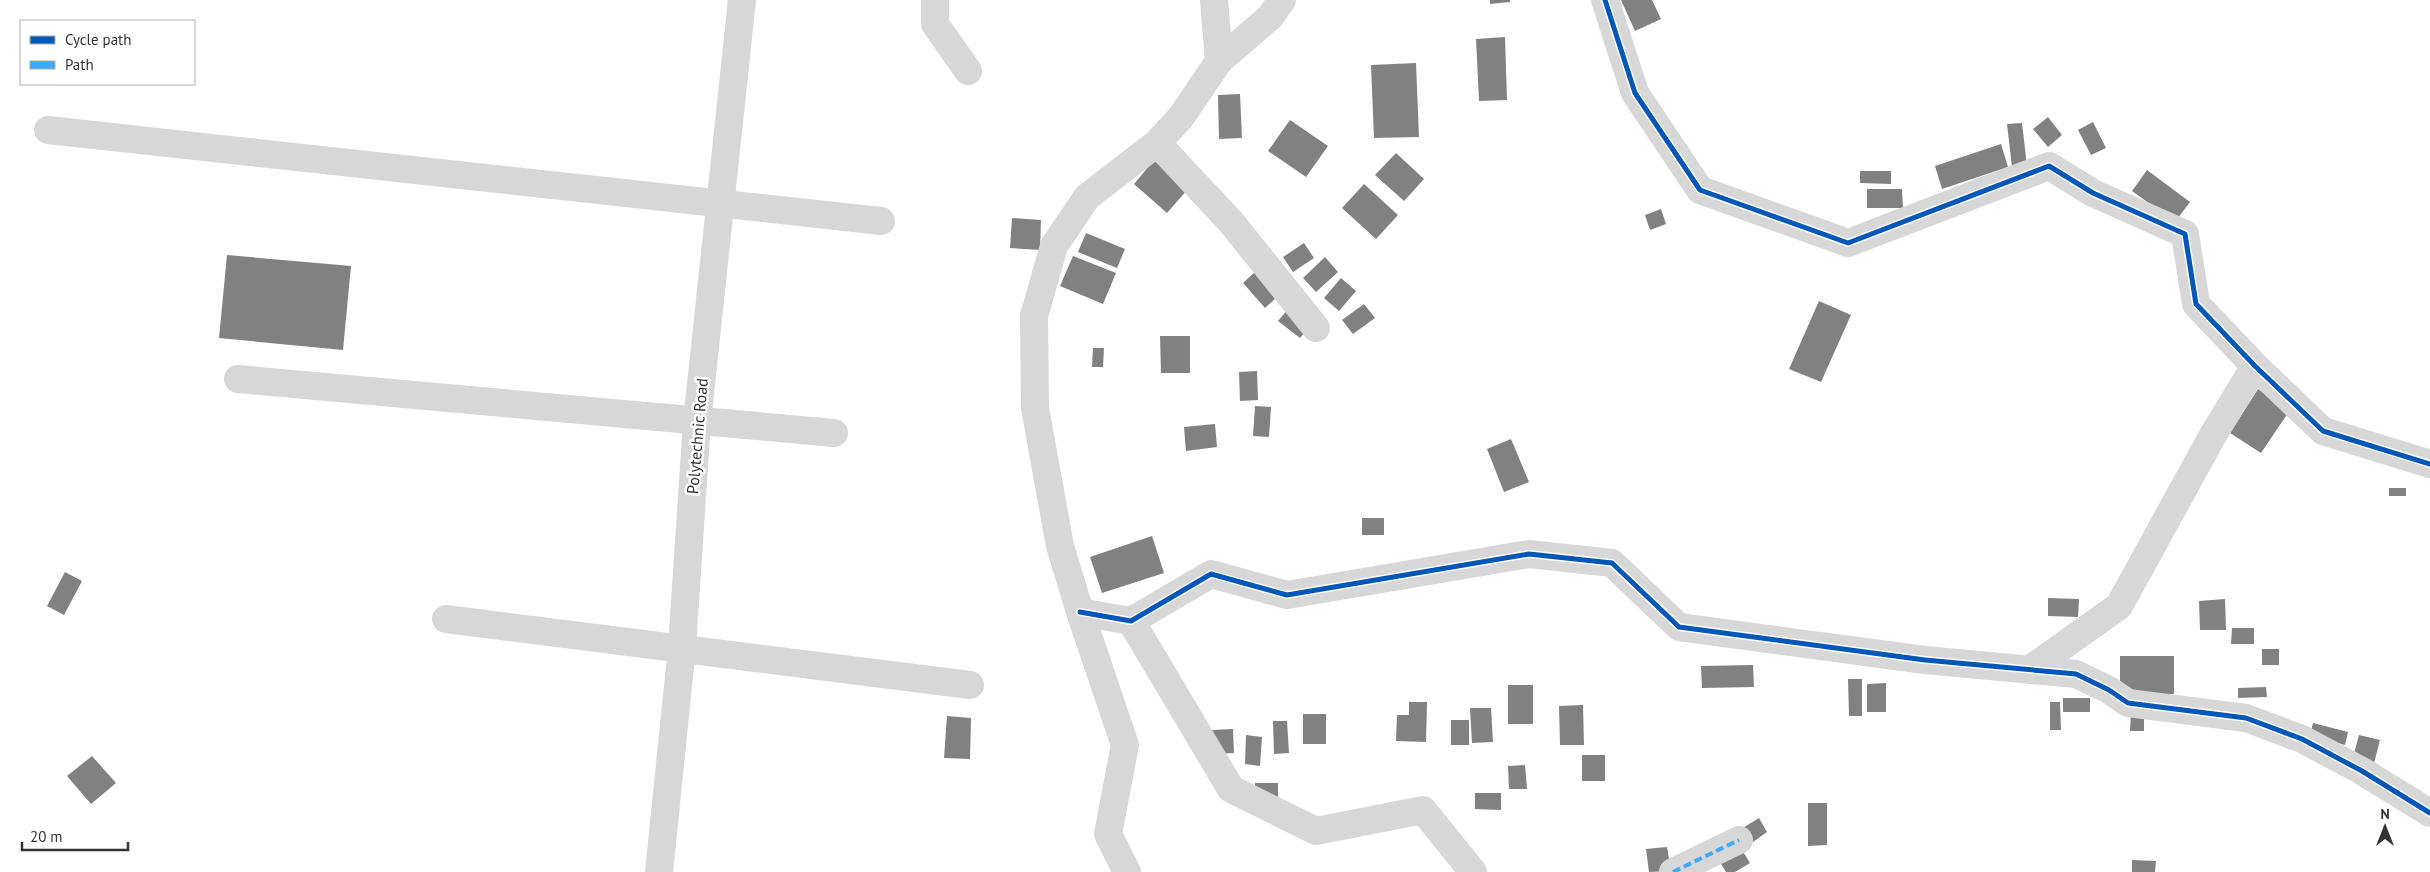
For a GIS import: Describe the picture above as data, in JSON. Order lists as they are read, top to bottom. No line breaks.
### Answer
{"streets":{"street":["Polytechnic Road"]},"legend":["Cycle path","Path"],"scale_bar":"20 m","north":"top"}
